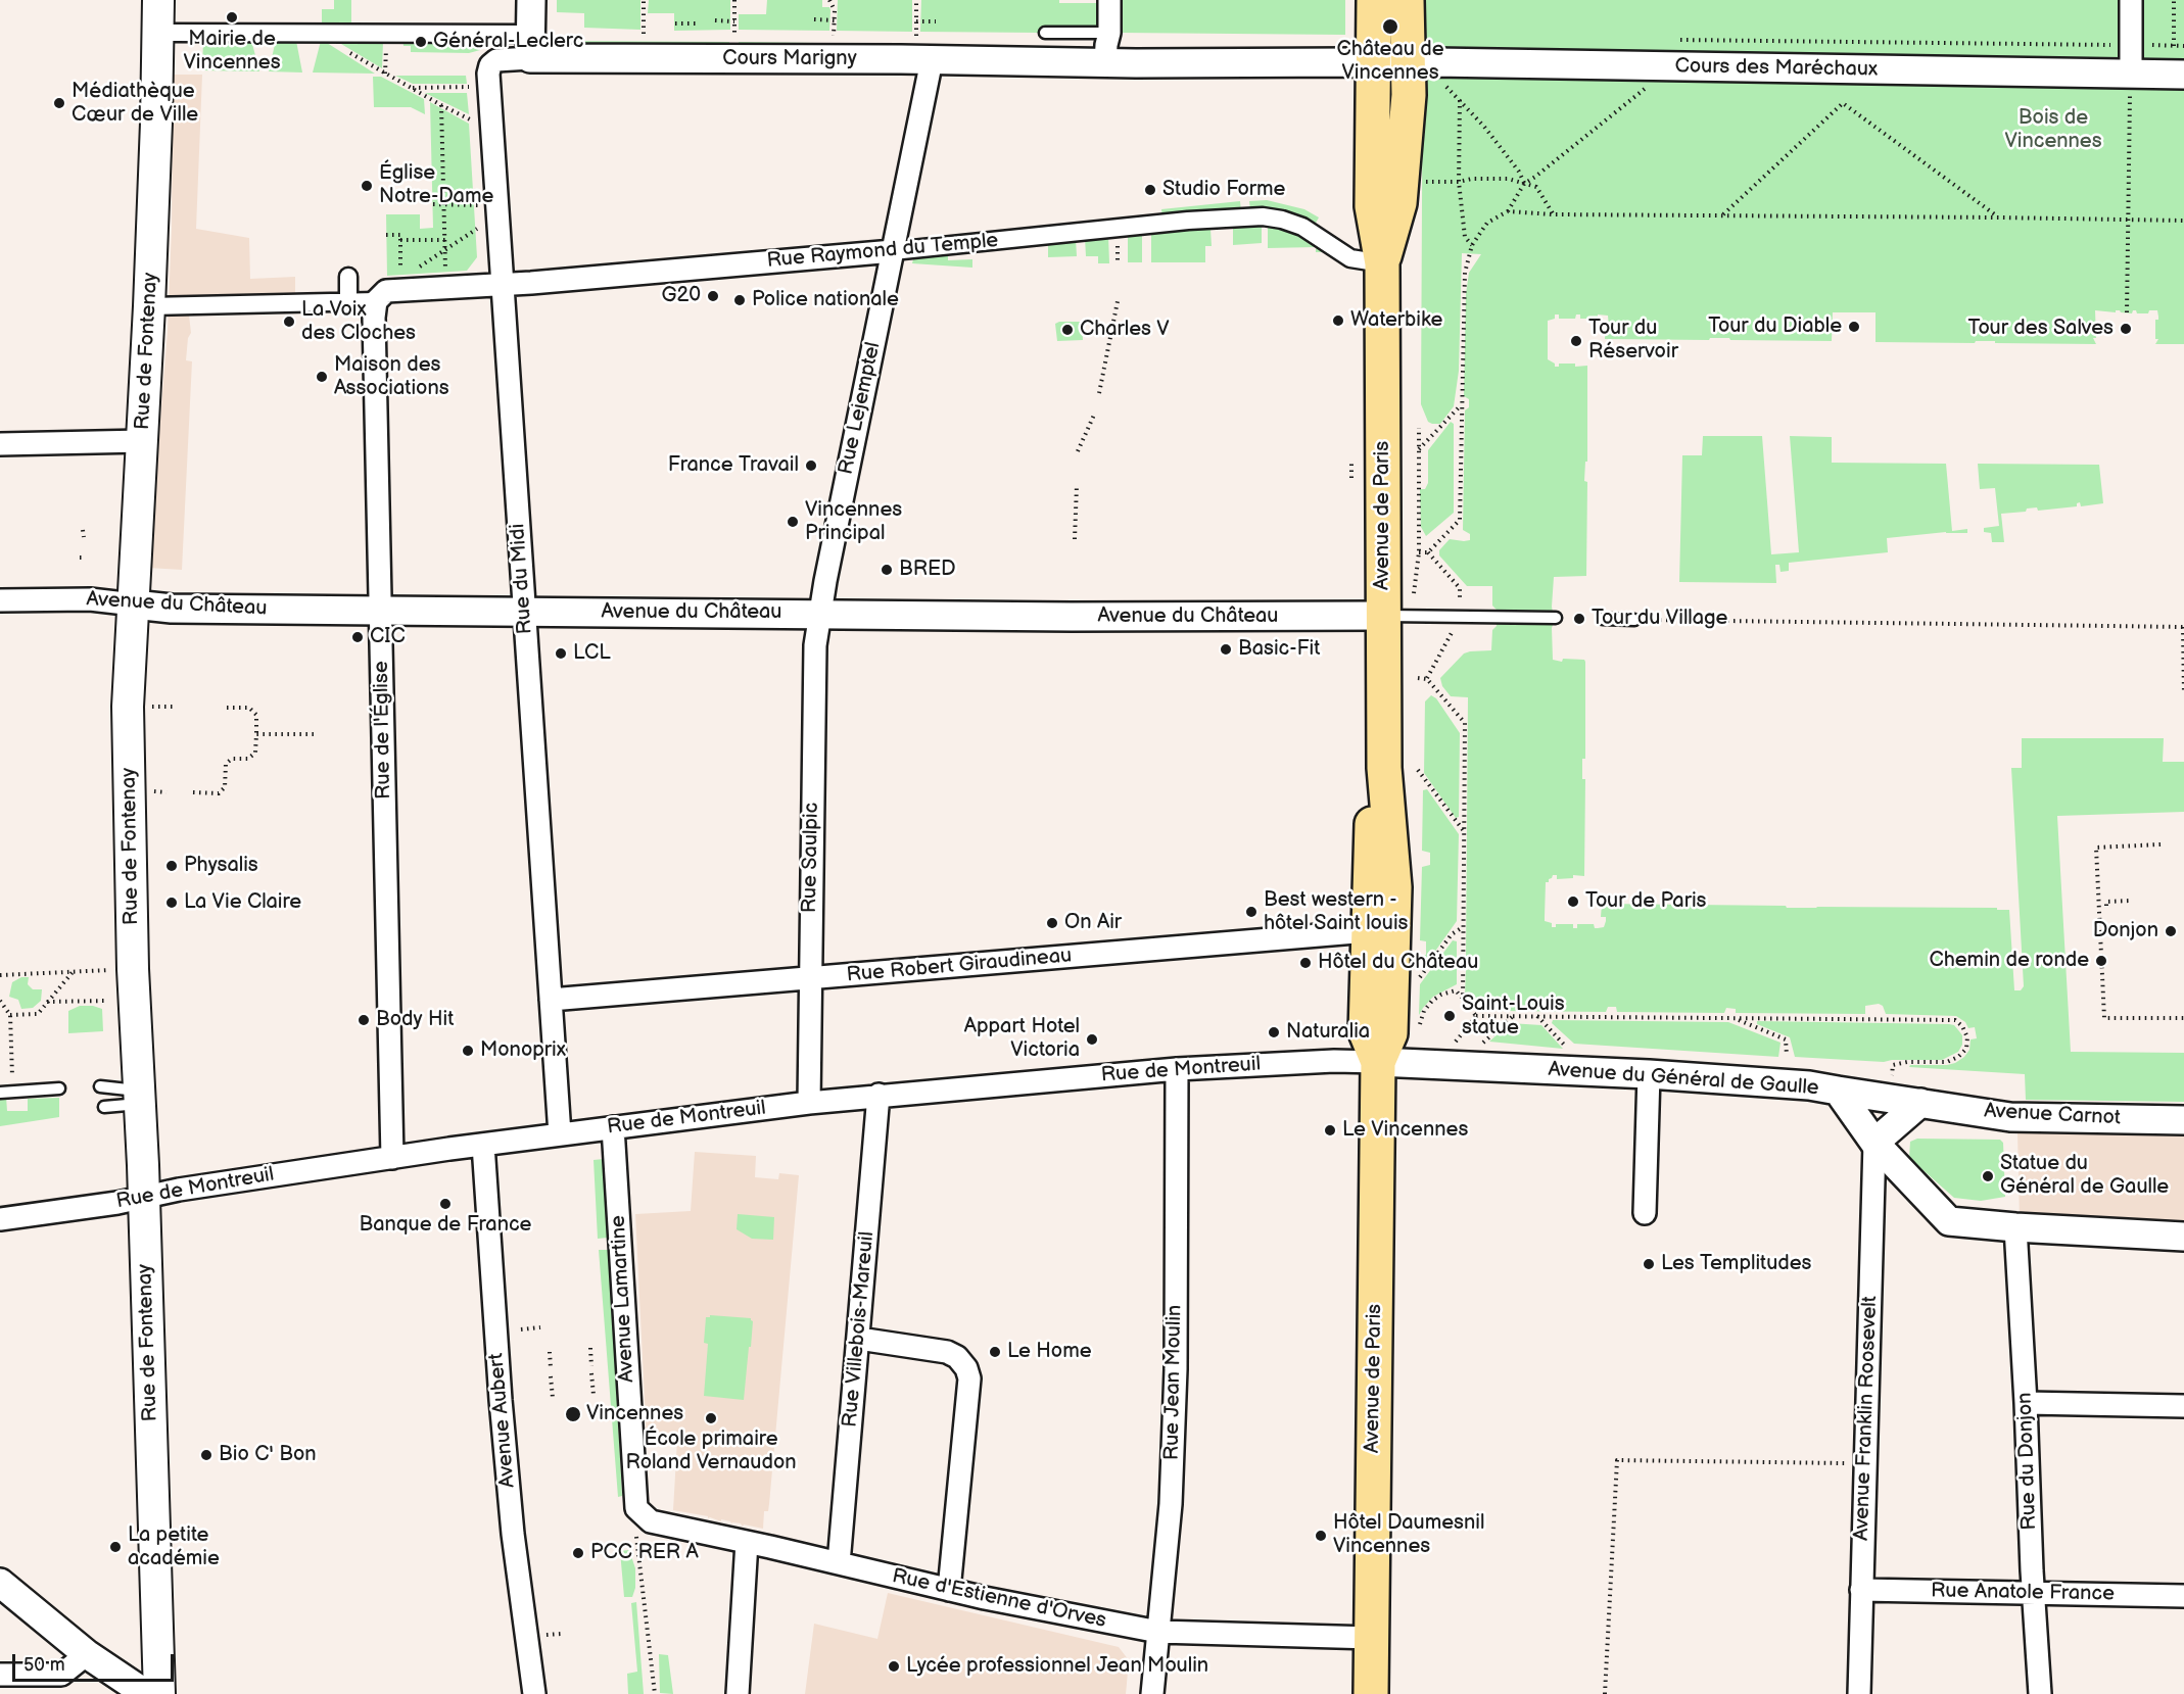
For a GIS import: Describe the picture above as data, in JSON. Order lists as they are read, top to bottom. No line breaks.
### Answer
{"streets":{"main road":["Rue de Fontenay","Avenue de Paris"],"street":["Cours Marigny","Cours des Maréchaux","Rue Raymond du Temple","Rue Lejemptel","Rue du Midi","Avenue du Château","Rue de l'Église","Rue Saulpic","Rue Robert Giraudineau","Rue de Montreuil","Avenue du Général de Gaulle","Avenue Carnot","Avenue Lamartine","Rue Villebois-Mareuil","Rue Jean Moulin","Avenue Franklin Roosevelt","Avenue Aubert","Rue du Donjon","Rue Anatole France","Rue d'Estienne d'Orves"]},"crossings":[["Cours Marigny","Cours des Maréchaux"],["Cours Marigny","Rue Lejemptel"],["Cours Marigny","Avenue de Paris"],["Cours Marigny","Rue du Midi"],["Cours des Maréchaux","Avenue de Paris"],["Rue Raymond du Temple","Rue Lejemptel"],["Rue Raymond du Temple","Avenue de Paris"],["Rue Raymond du Temple","Rue du Midi"],["Rue Raymond du Temple","Rue de l'Église"],["Rue de Fontenay","Avenue du Château"],["Rue de Fontenay","Rue de Montreuil"],["Rue Lejemptel","Avenue du Château"],["Rue Lejemptel","Rue Saulpic"],["Avenue de Paris","Avenue du Château"],["Avenue de Paris","Rue Robert Giraudineau"],["Avenue de Paris","Rue de Montreuil"],["Avenue de Paris","Avenue du Général de Gaulle"],["Avenue de Paris","Rue d'Estienne d'Orves"],["Rue du Midi","Avenue du Château"],["Rue du Midi","Rue Robert Giraudineau"],["Rue du Midi","Rue de Montreuil"],["Avenue du Château","Rue de l'Église"],["Avenue du Château","Rue Saulpic"],["Rue de l'Église","Rue de Montreuil"],["Rue Saulpic","Rue Robert Giraudineau"],["Rue Saulpic","Rue de Montreuil"],["Rue de Montreuil","Avenue du Général de Gaulle"],["Rue de Montreuil","Avenue Lamartine"],["Rue de Montreuil","Rue Villebois-Mareuil"],["Rue de Montreuil","Rue Jean Moulin"],["Rue de Montreuil","Avenue Aubert"],["Avenue du Général de Gaulle","Avenue Carnot"],["Avenue du Général de Gaulle","Avenue Franklin Roosevelt"],["Avenue du Général de Gaulle","Rue du Donjon"],["Avenue Lamartine","Rue d'Estienne d'Orves"],["Rue Villebois-Mareuil","Rue d'Estienne d'Orves"],["Rue Jean Moulin","Rue d'Estienne d'Orves"],["Avenue Franklin Roosevelt","Rue Anatole France"],["Rue du Donjon","Rue Anatole France"]],"parks":["Bois de Vincennes"],"places":["Mairie de Vincennes","Château de Vincennes","Général-Leclerc","Médiathèque Cœur de Ville","Église Notre-Dame","Studio Forme","G20","Police nationale","Waterbike","La Voix des Cloches","Tour du Diable","Tour des Salves","Charles V","Tour du Réservoir","Maison des Associations","France Travail","Vincennes Principal","BRED","Tour du Village","CIC","Basic-Fit","LCL","Physalis","Tour de Paris","La Vie Claire","Best western - hôtel Saint louis","On Air","Donjon","Chemin de ronde","Hôtel du Château","Saint-Louis statue","Body Hit","Naturalia","Appart Hotel Victoria","Monoprix","Le Vincennes","Statue du Général de Gaulle","Banque de France","Les Templitudes","Le Home","Vincennes","École primaire Roland Vernaudon","Bio C' Bon","Hôtel Daumesnil Vincennes","La petite académie","PCC RER A","Lycée professionnel Jean Moulin"],"scale_bar":"50 m"}
